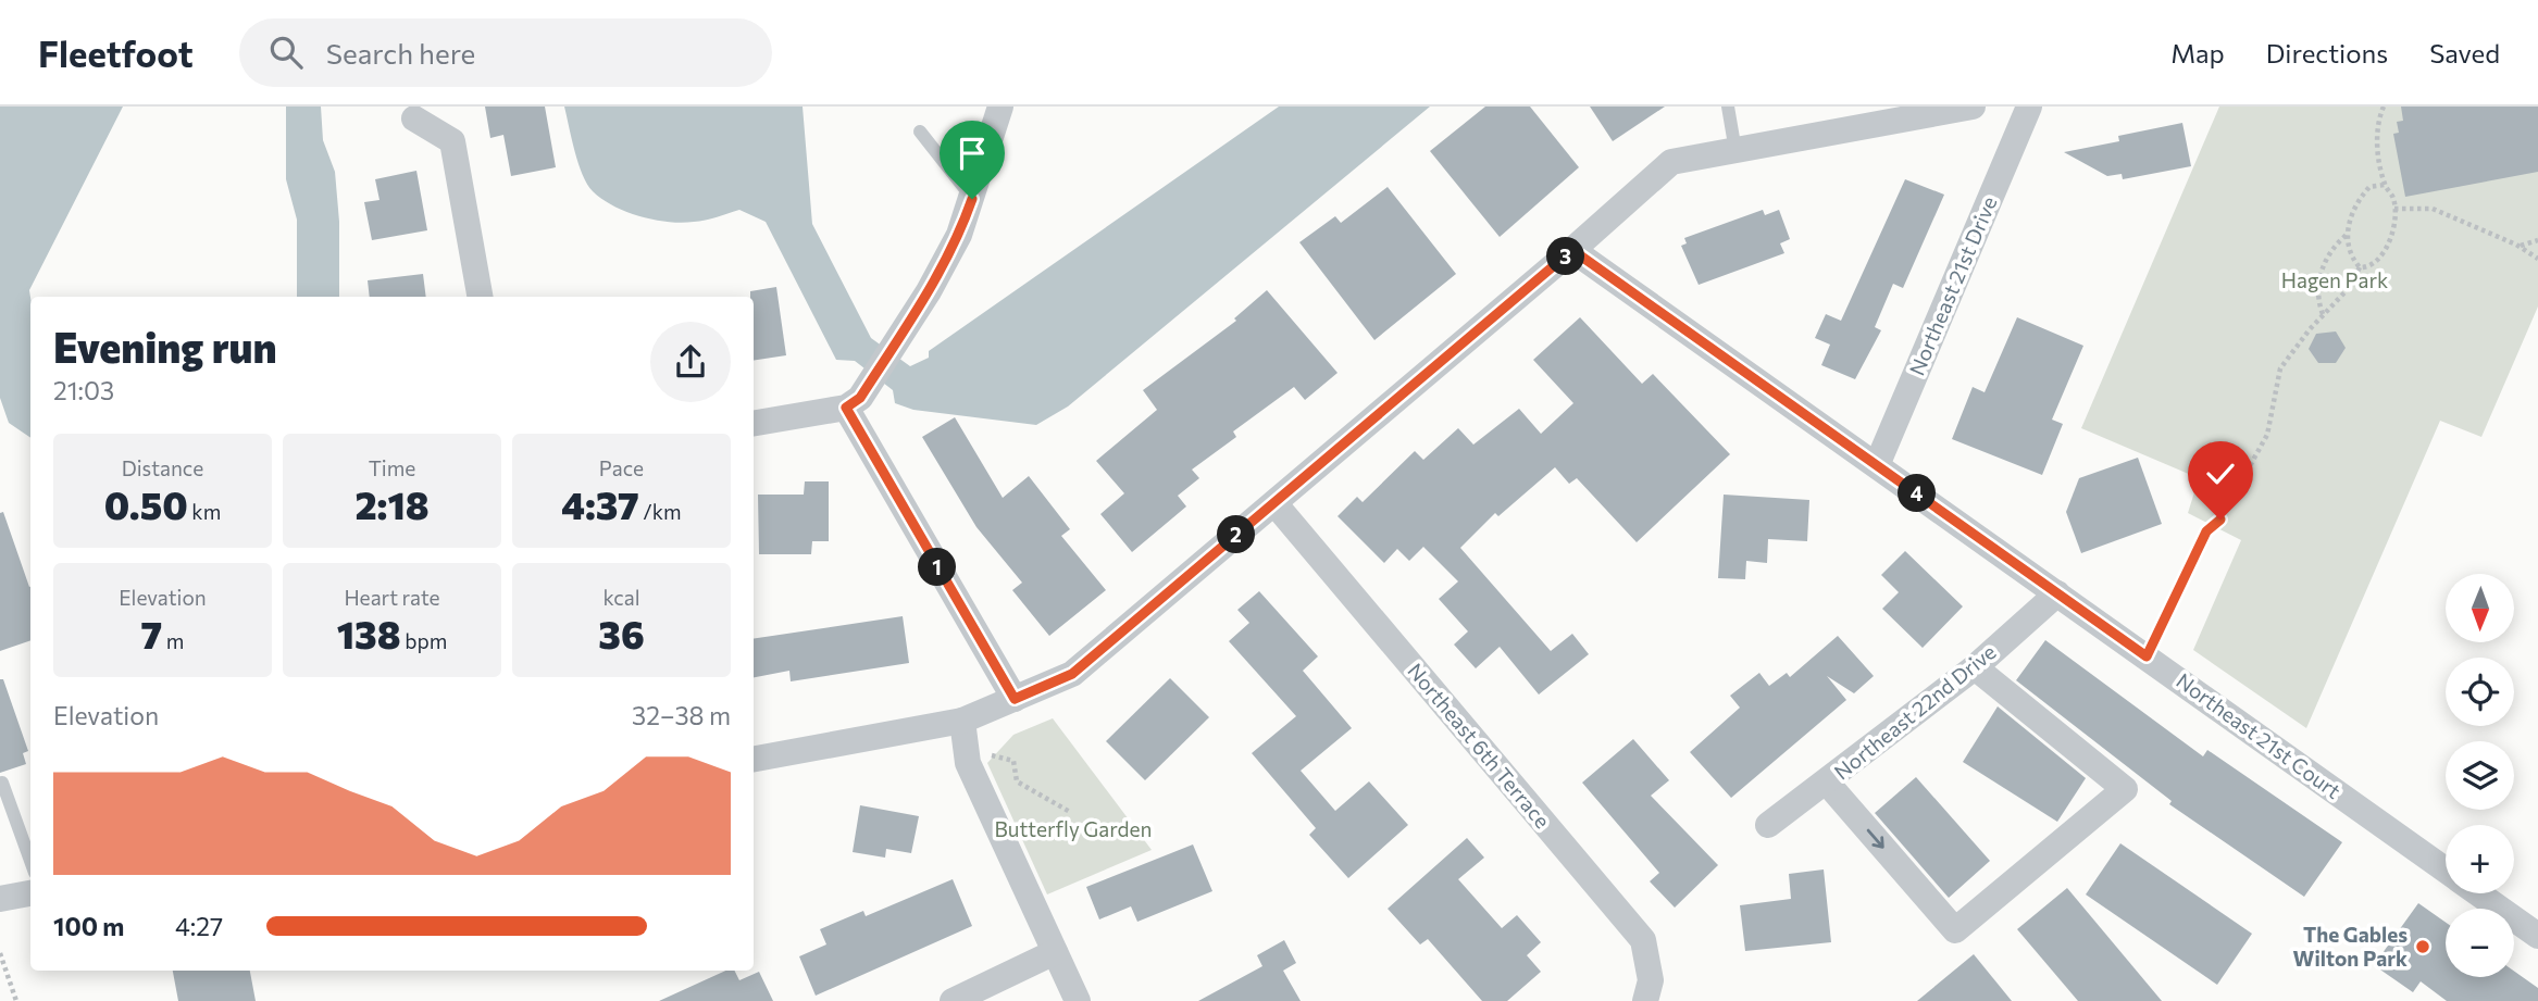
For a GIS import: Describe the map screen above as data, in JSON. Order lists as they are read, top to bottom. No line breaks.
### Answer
{"streets":{"street":["Northeast 21st Drive","Northeast 22nd Drive","Northeast 21st Court","Northeast 6th Terrace"]},"crossings":[["Northeast 21st Drive","Northeast 21st Court"],["Northeast 22nd Drive","Northeast 21st Court"]],"parks":["Hagen Park","Butterfly Garden"],"places":["The Gables Wilton Park"],"north":"bottom","page":{"header":"Fleetfoot","search":"Search here","nav":["Map","Directions","Saved"],"pins":["3","4","2","1"],"heading":["Evening run","21:03"],"stats":[["Distance","0.50 km"],["Time","2:18"],["Pace","4:37 /km"],["Elevation","7 m"],["Heart rate","138 bpm"],["kcal","36"]],"map_buttons":["+","−"],"chart":["Elevation","32–38 m"],"list":[{"name":"100 m","note":"4:27"}]}}
